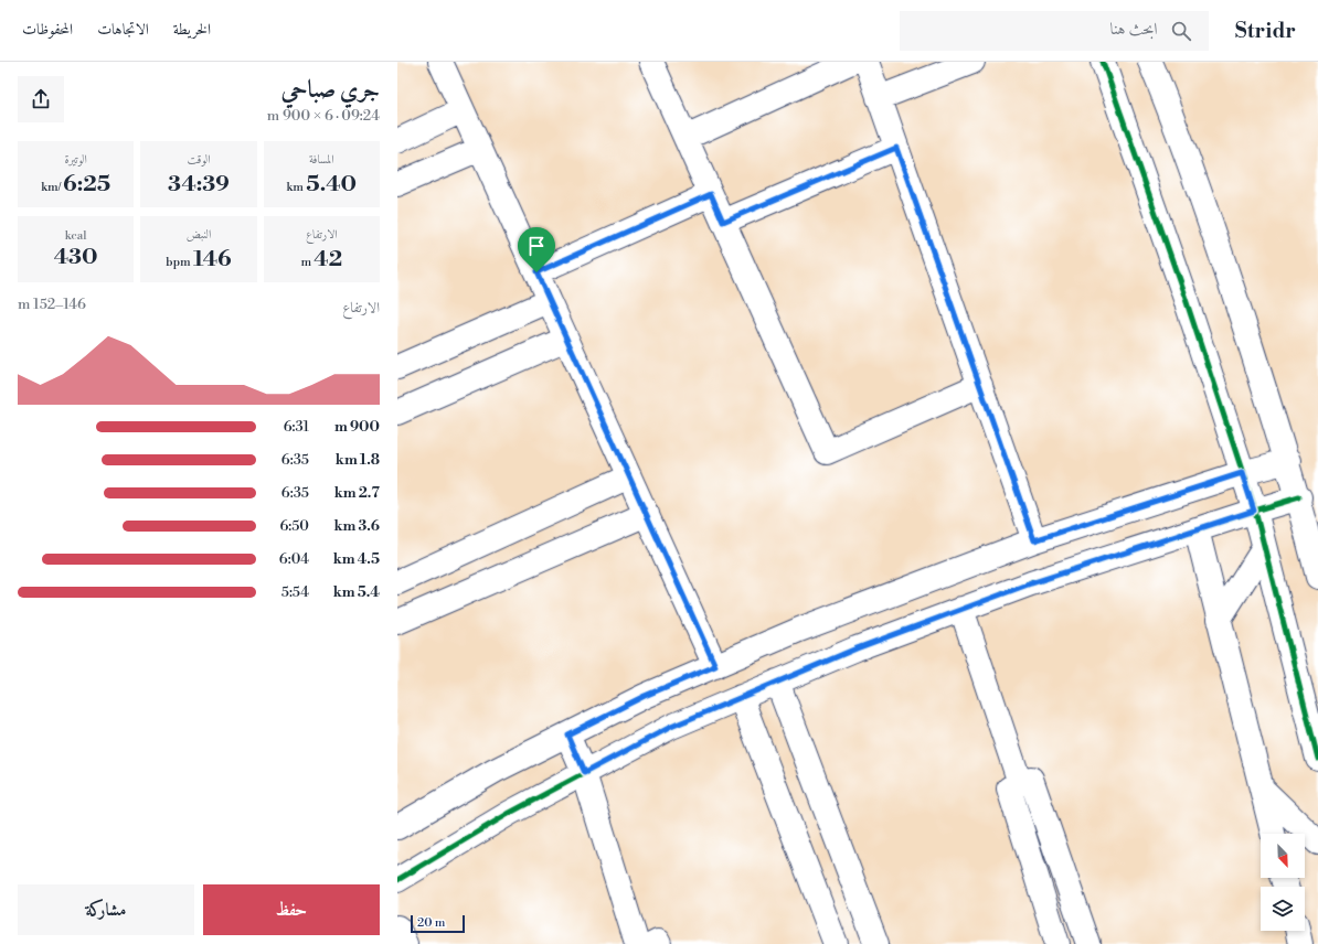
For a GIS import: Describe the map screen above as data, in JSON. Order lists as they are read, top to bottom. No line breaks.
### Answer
{"scale_bar":"20 m","north":"bottom right","page":{"header":"Stridr","search":"ابحث هنا","nav":["الخريطة","الاتجاهات","المحفوظات"],"heading":["جري صباحي","09:24 · 6 × 900 m"],"stats":[["المسافة","5.40 km"],["الوقت","34:39"],["الوتيرة","6:25 /km"],["الارتفاع","42 m"],["النبض","146 bpm"],["kcal","430"]],"chart":["الارتفاع","146–152 m"],"list":[{"name":"900 m","note":"6:31"},{"name":"1.8 km","note":"6:35"},{"name":"2.7 km","note":"6:35"},{"name":"3.6 km","note":"6:50"},{"name":"4.5 km","note":"6:04"},{"name":"5.4 km","note":"5:54"}],"buttons":["حفظ","مشاركة"],"scale":"20 m"}}
